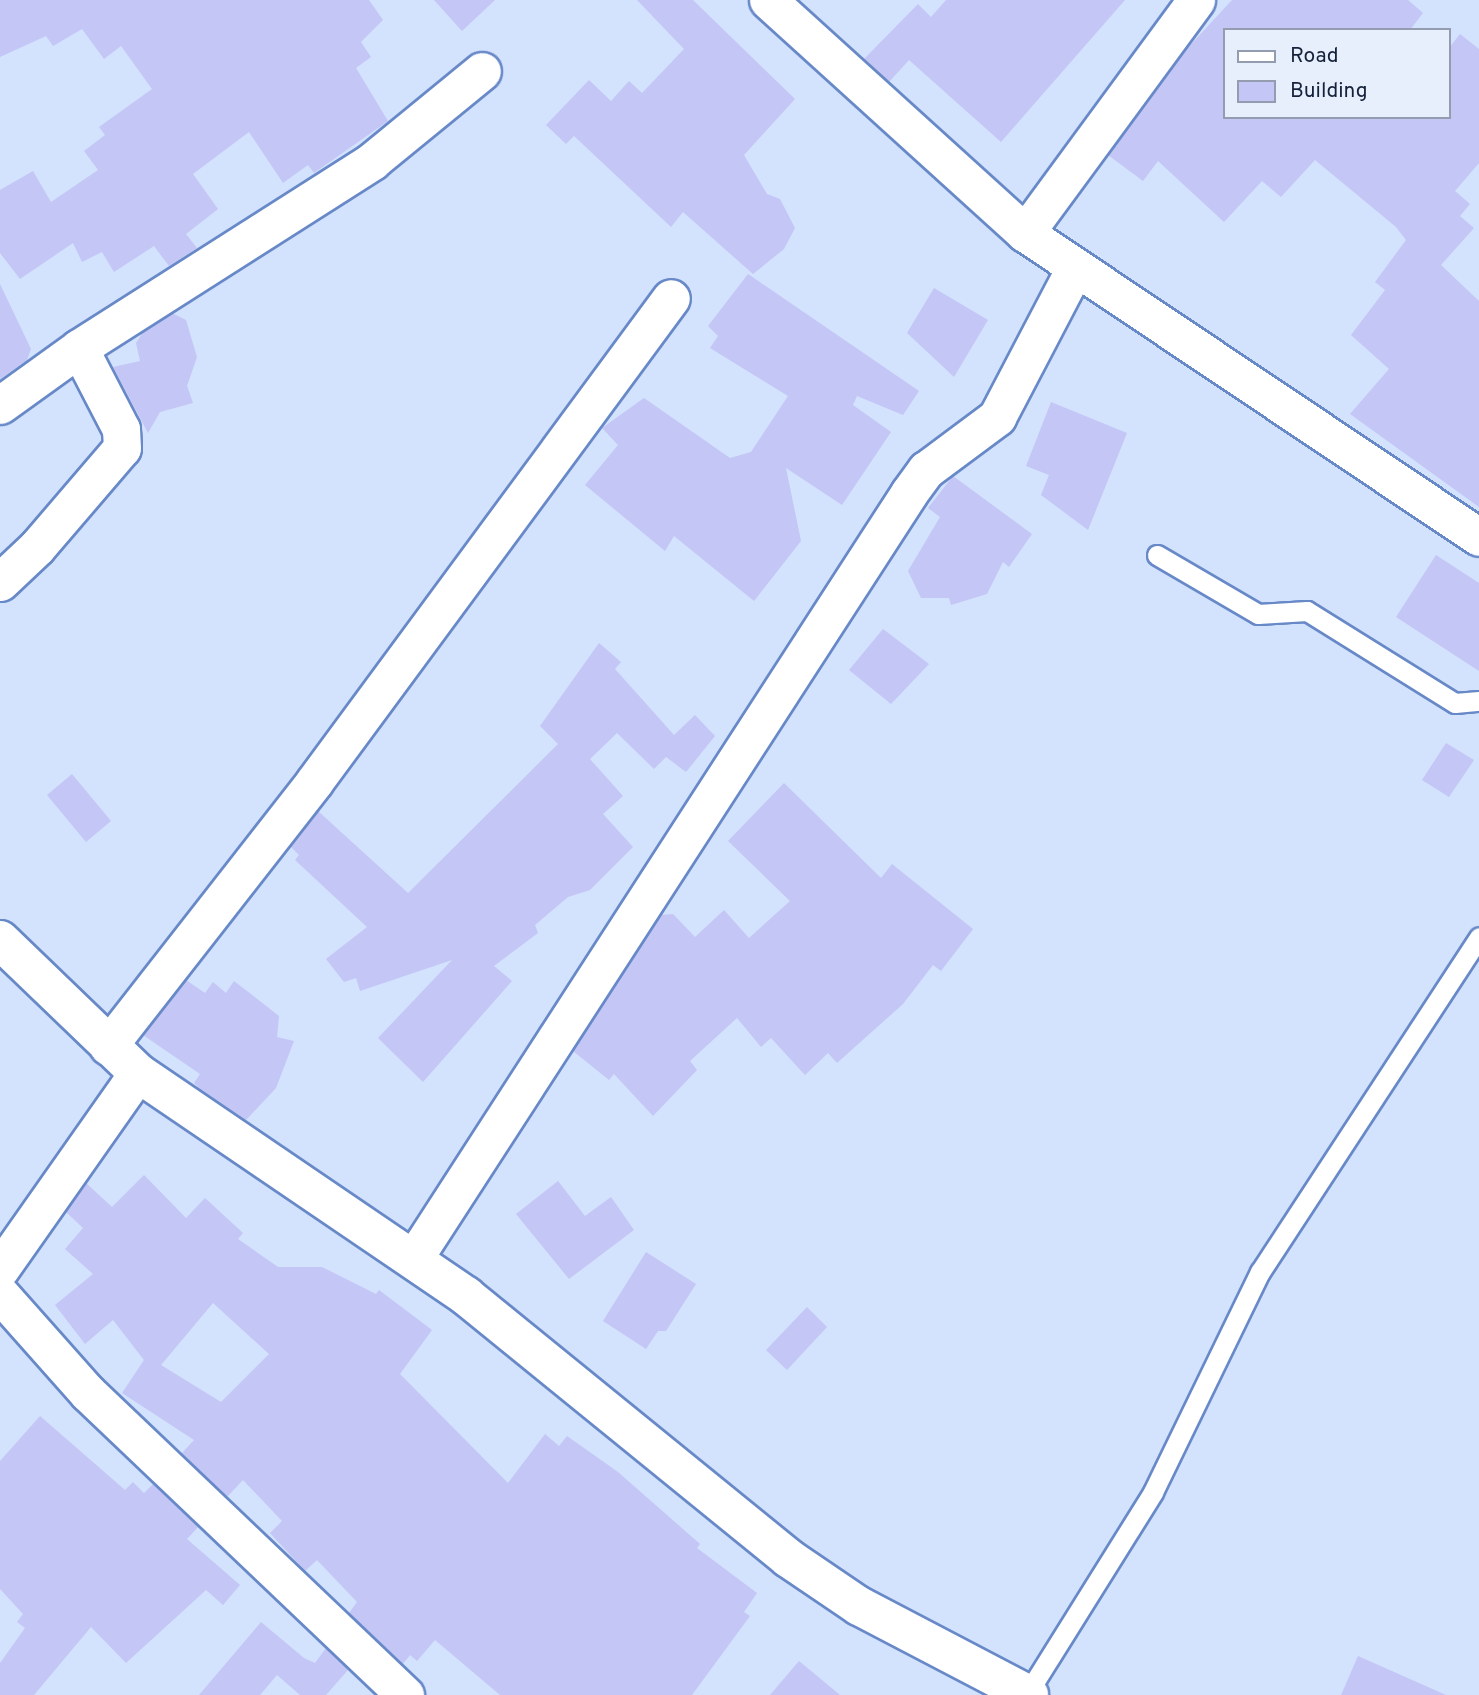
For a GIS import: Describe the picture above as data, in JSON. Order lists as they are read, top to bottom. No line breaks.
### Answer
{"legend":["Road","Building"]}
